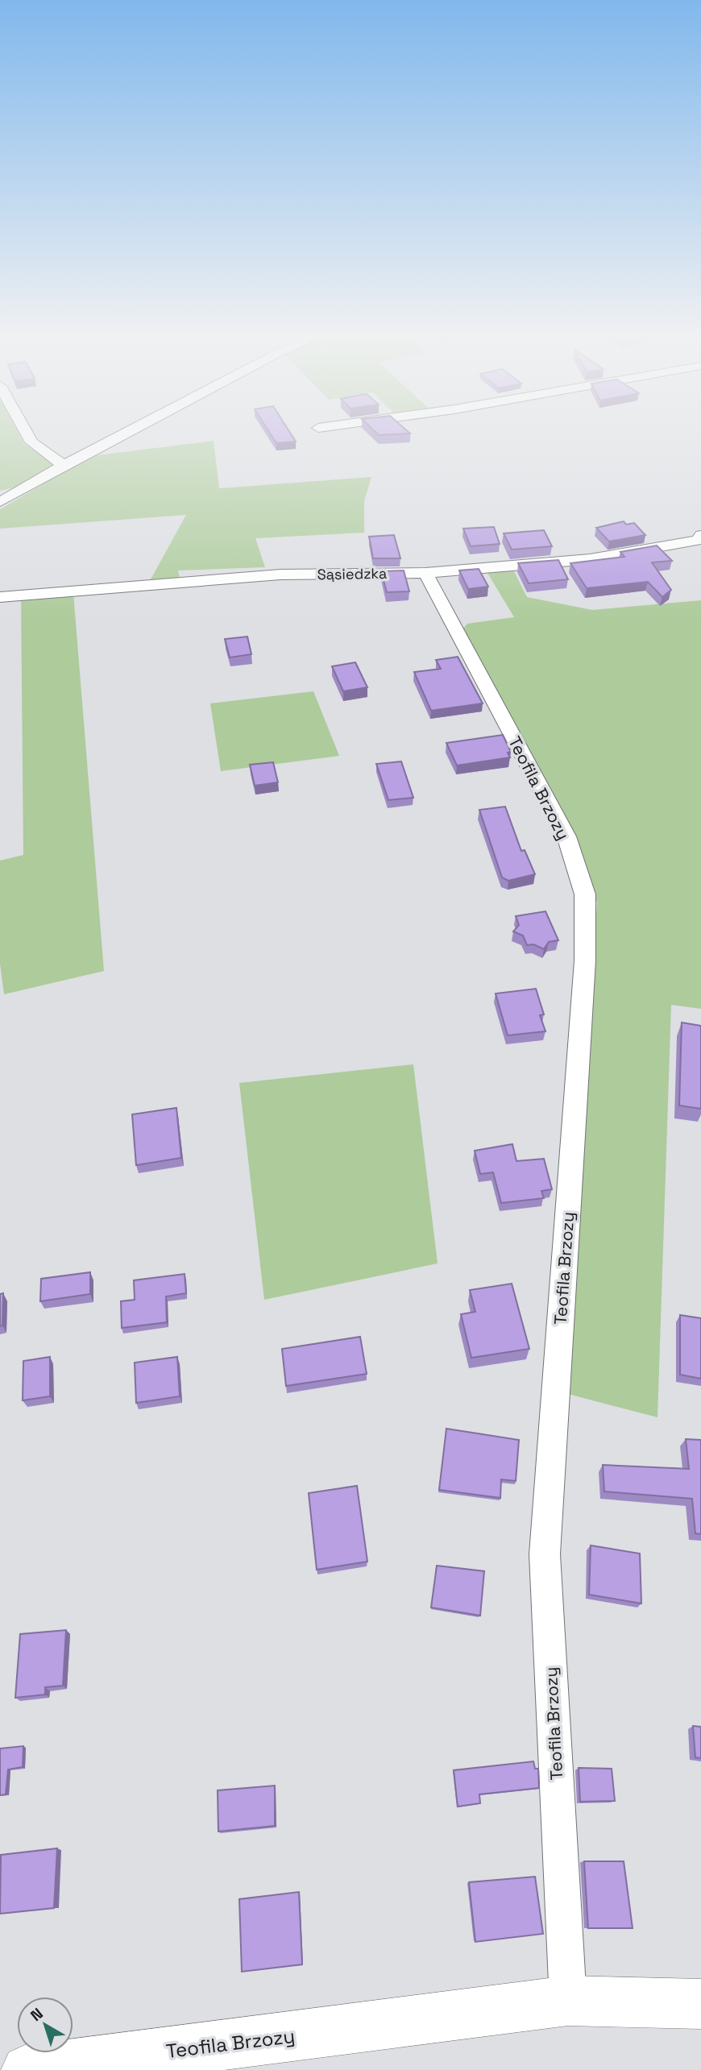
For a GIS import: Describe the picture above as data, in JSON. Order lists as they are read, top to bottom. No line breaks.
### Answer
{"streets":{"street":["Sąsiedzka","Teofila Brzozy"]},"crossings":[["Sąsiedzka","Teofila Brzozy"]],"north":"top left"}
